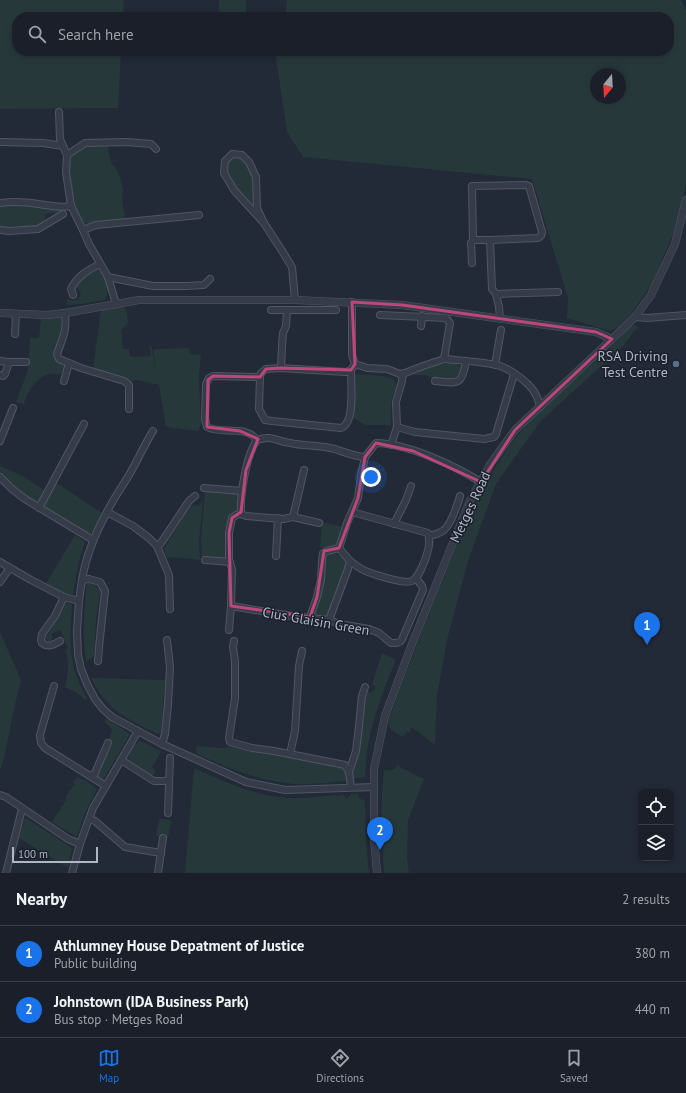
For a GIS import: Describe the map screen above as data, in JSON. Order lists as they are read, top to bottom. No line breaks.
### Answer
{"streets":{"street":["Metges Road","Cius Glaisin Green"]},"places":["RSA Driving Test Centre"],"scale_bar":"100 m","north":"bottom","page":{"search":"Search here","pins":["1","2"],"scale":"100 m","heading":["Nearby","2 results"],"list":[{"mark":"1","name":"Athlumney House Depatment of Justice","note":"Public building","value":"380 m"},{"mark":"2","name":"Johnstown (IDA Business Park)","note":"Bus stop · Metges Road","value":"440 m"}],"nav":["Map","Directions","Saved"]}}
